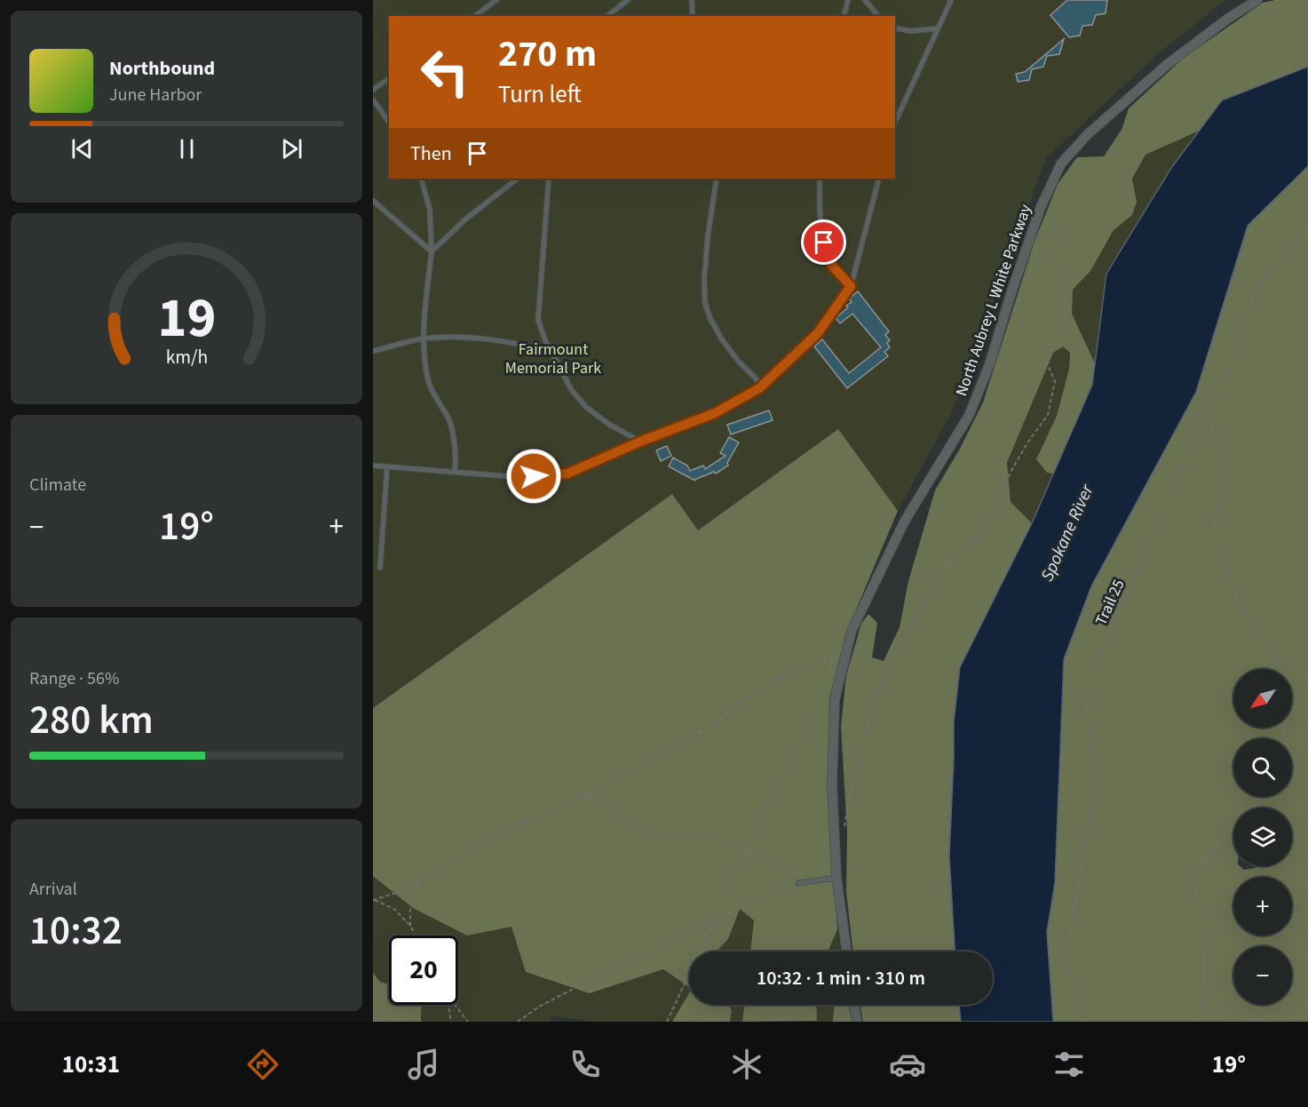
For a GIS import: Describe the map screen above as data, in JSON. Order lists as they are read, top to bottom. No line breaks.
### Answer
{"streets":{"street":["North Aubrey L White Parkway"],"path":["Trail 25"]},"water":["Spokane River"],"parks":["Fairmount Memorial Park"],"north":"bottom left","page":{"turn":["270 m","Turn left"],"song":["Northbound","June Harbor"],"then":"Then","tile":["Climate",["Range · 56%","280 km"],["Arrival","10:32"]],"heat":["−","19°","+"],"map_buttons":["+","−"],"limit":"20","trip":"10:32 · 1 min · 310 m","tabs":["10:31","19°"],"gauge":["19","km/h"]}}
